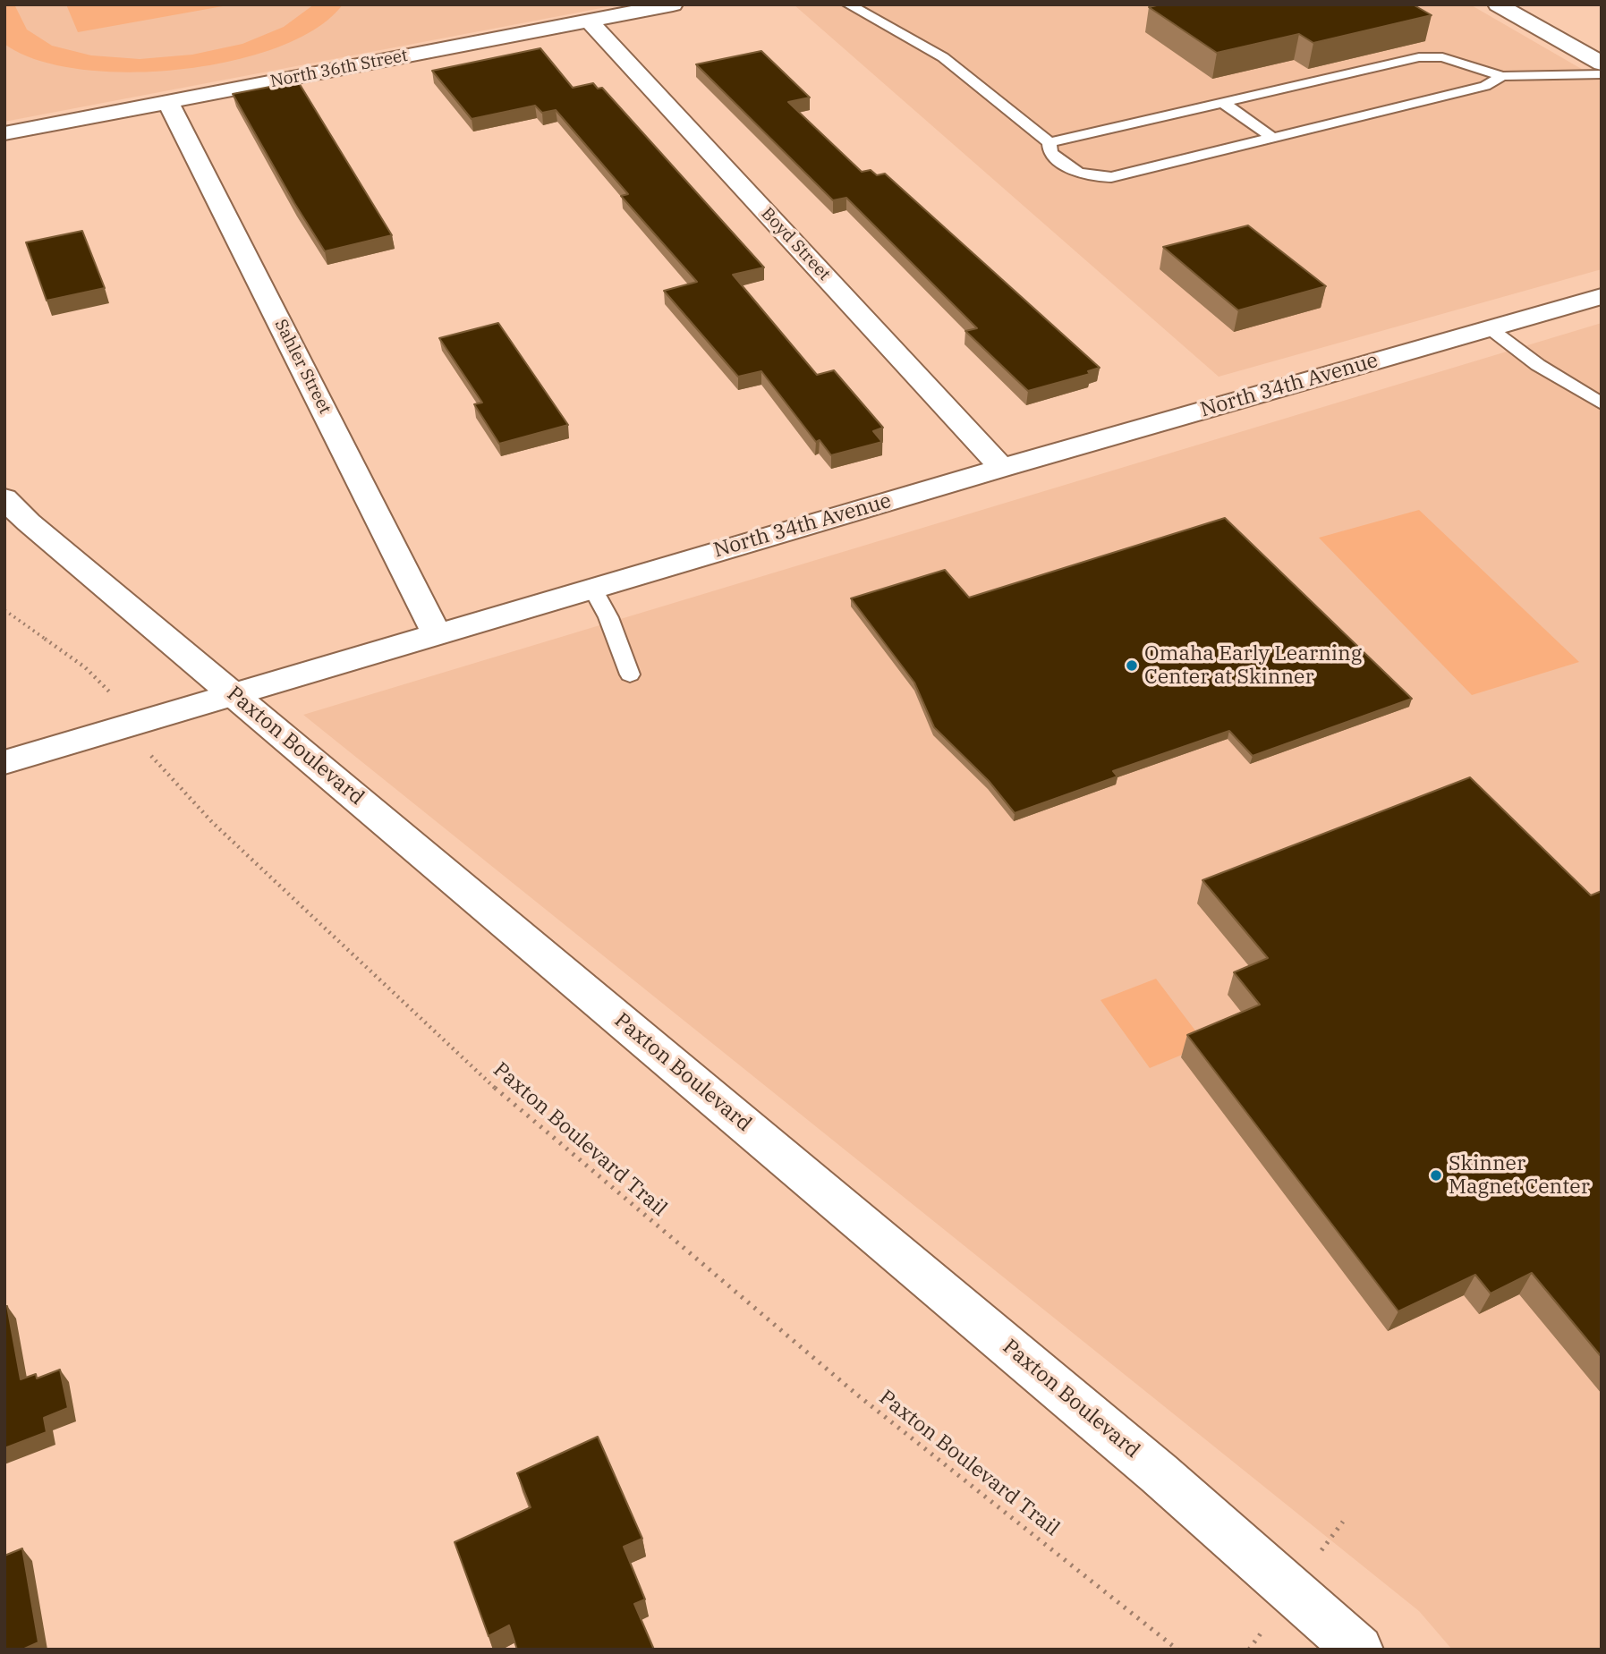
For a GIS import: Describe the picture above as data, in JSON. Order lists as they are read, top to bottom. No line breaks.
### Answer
{"streets":{"street":["North 36th Street","Boyd Street","Sahler Street","North 34th Avenue","Paxton Boulevard"],"path":["Paxton Boulevard Trail"]},"crossings":[["North 36th Street","Boyd Street"],["North 36th Street","Sahler Street"],["Boyd Street","North 34th Avenue"],["Sahler Street","North 34th Avenue"],["North 34th Avenue","Paxton Boulevard"],["North 34th Avenue","Paxton Boulevard Trail"]],"places":["Omaha Early Learning Center at Skinner","Skinner Magnet Center"]}
